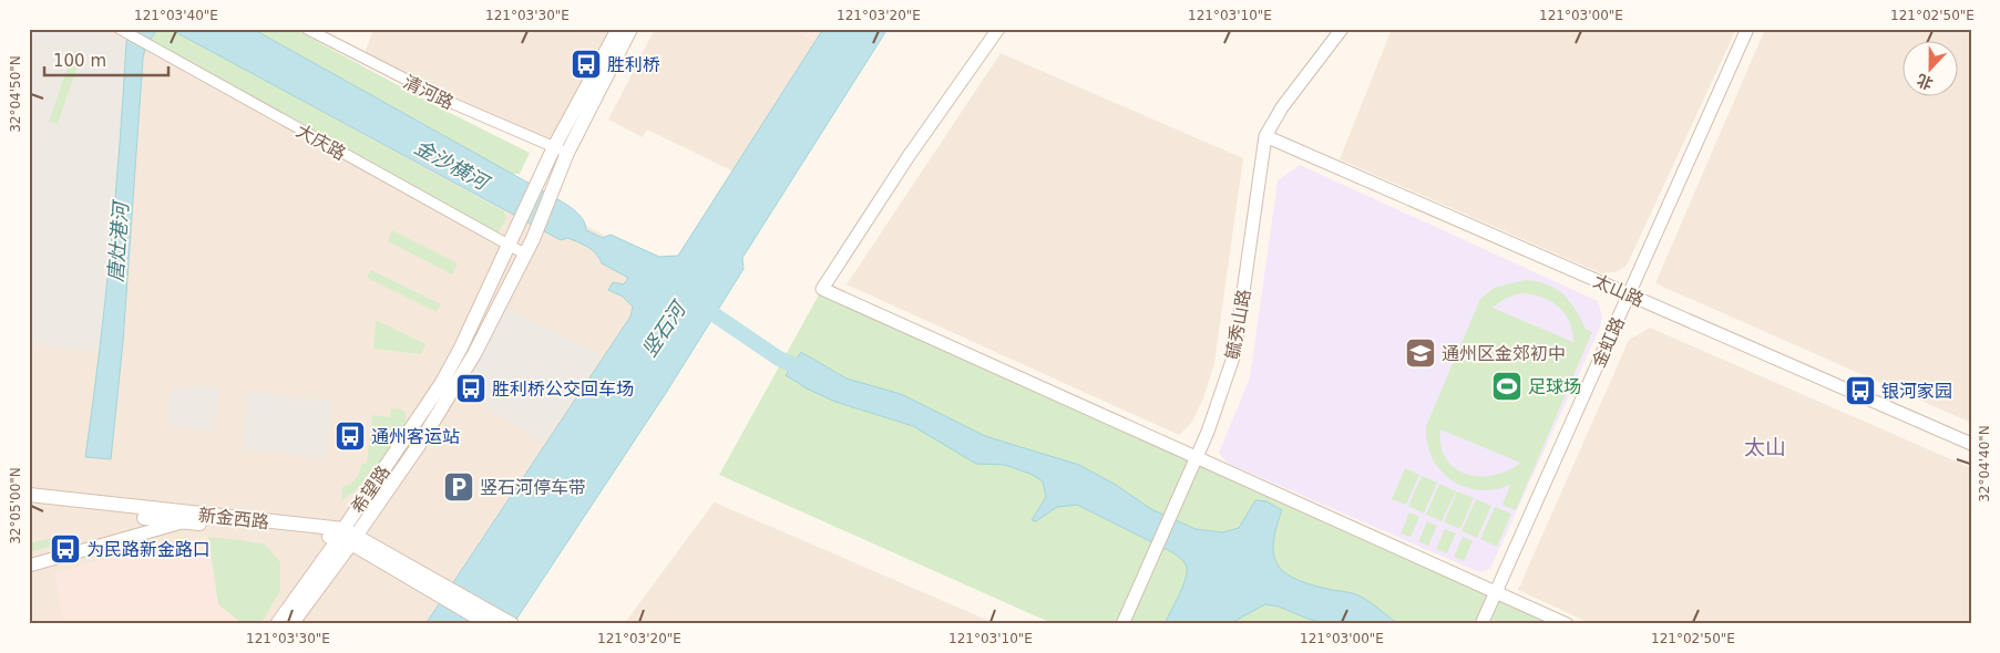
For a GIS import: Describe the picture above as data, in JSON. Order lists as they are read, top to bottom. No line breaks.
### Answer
{"streets":{"main road":["希望路","新金西路"],"street":["清河路","大庆路","太山路","毓秀山路","金虹路"]},"crossings":[["清河路","希望路"],["大庆路","希望路"],["太山路","毓秀山路"],["太山路","金虹路"],["希望路","新金西路"]],"districts":["太山"],"water":["金沙横河","唐灶港河","竖石河"],"places":{"bus stop":["胜利桥","胜利桥公交回车场","银河家园","通州客运站","为民路新金路口"],"school or university":["通州区金郊初中"],"sports":["足球场"],"parking":["竖石河停车带"]},"scale_bar":"100 m","north":"bottom","coordinates":["121°03'40\"E","121°03'30\"E","121°03'20\"E","121°03'10\"E","121°03'00\"E","121°02'50\"E","32°04'50\"N","32°04'40\"N","32°05'00\"N"]}
